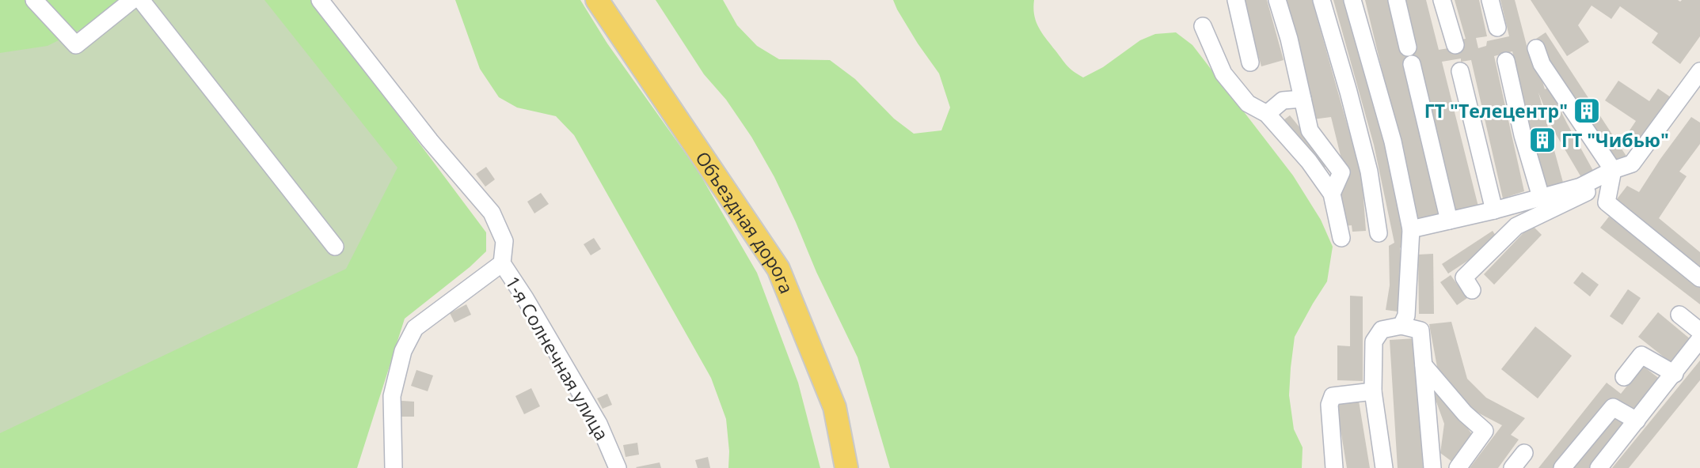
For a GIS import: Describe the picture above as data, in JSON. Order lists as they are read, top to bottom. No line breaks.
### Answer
{"streets":{"main road":["Объездная дорога"],"street":["1-я Солнечная улица"]},"places":{"building":["ГТ \"Телецентр\"","ГТ \"Чибью\""]}}
